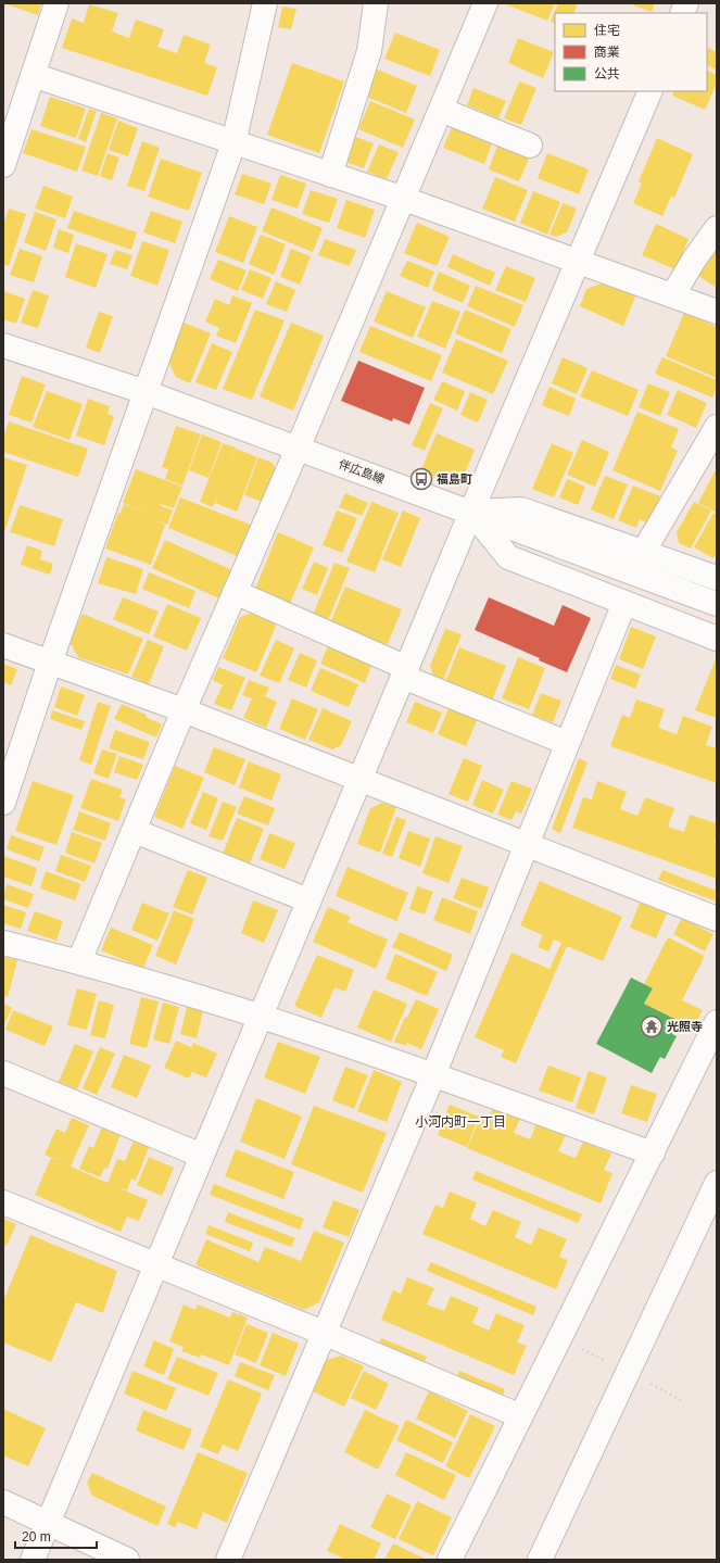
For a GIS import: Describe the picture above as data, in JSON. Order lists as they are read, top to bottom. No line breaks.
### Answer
{"streets":{"street":["伴広島線"]},"districts":["小河内町一丁目"],"places":{"bus stop":["福島町"],"temple":["光照寺"]},"legend":["住宅","商業","公共"],"scale_bar":"20 m"}
